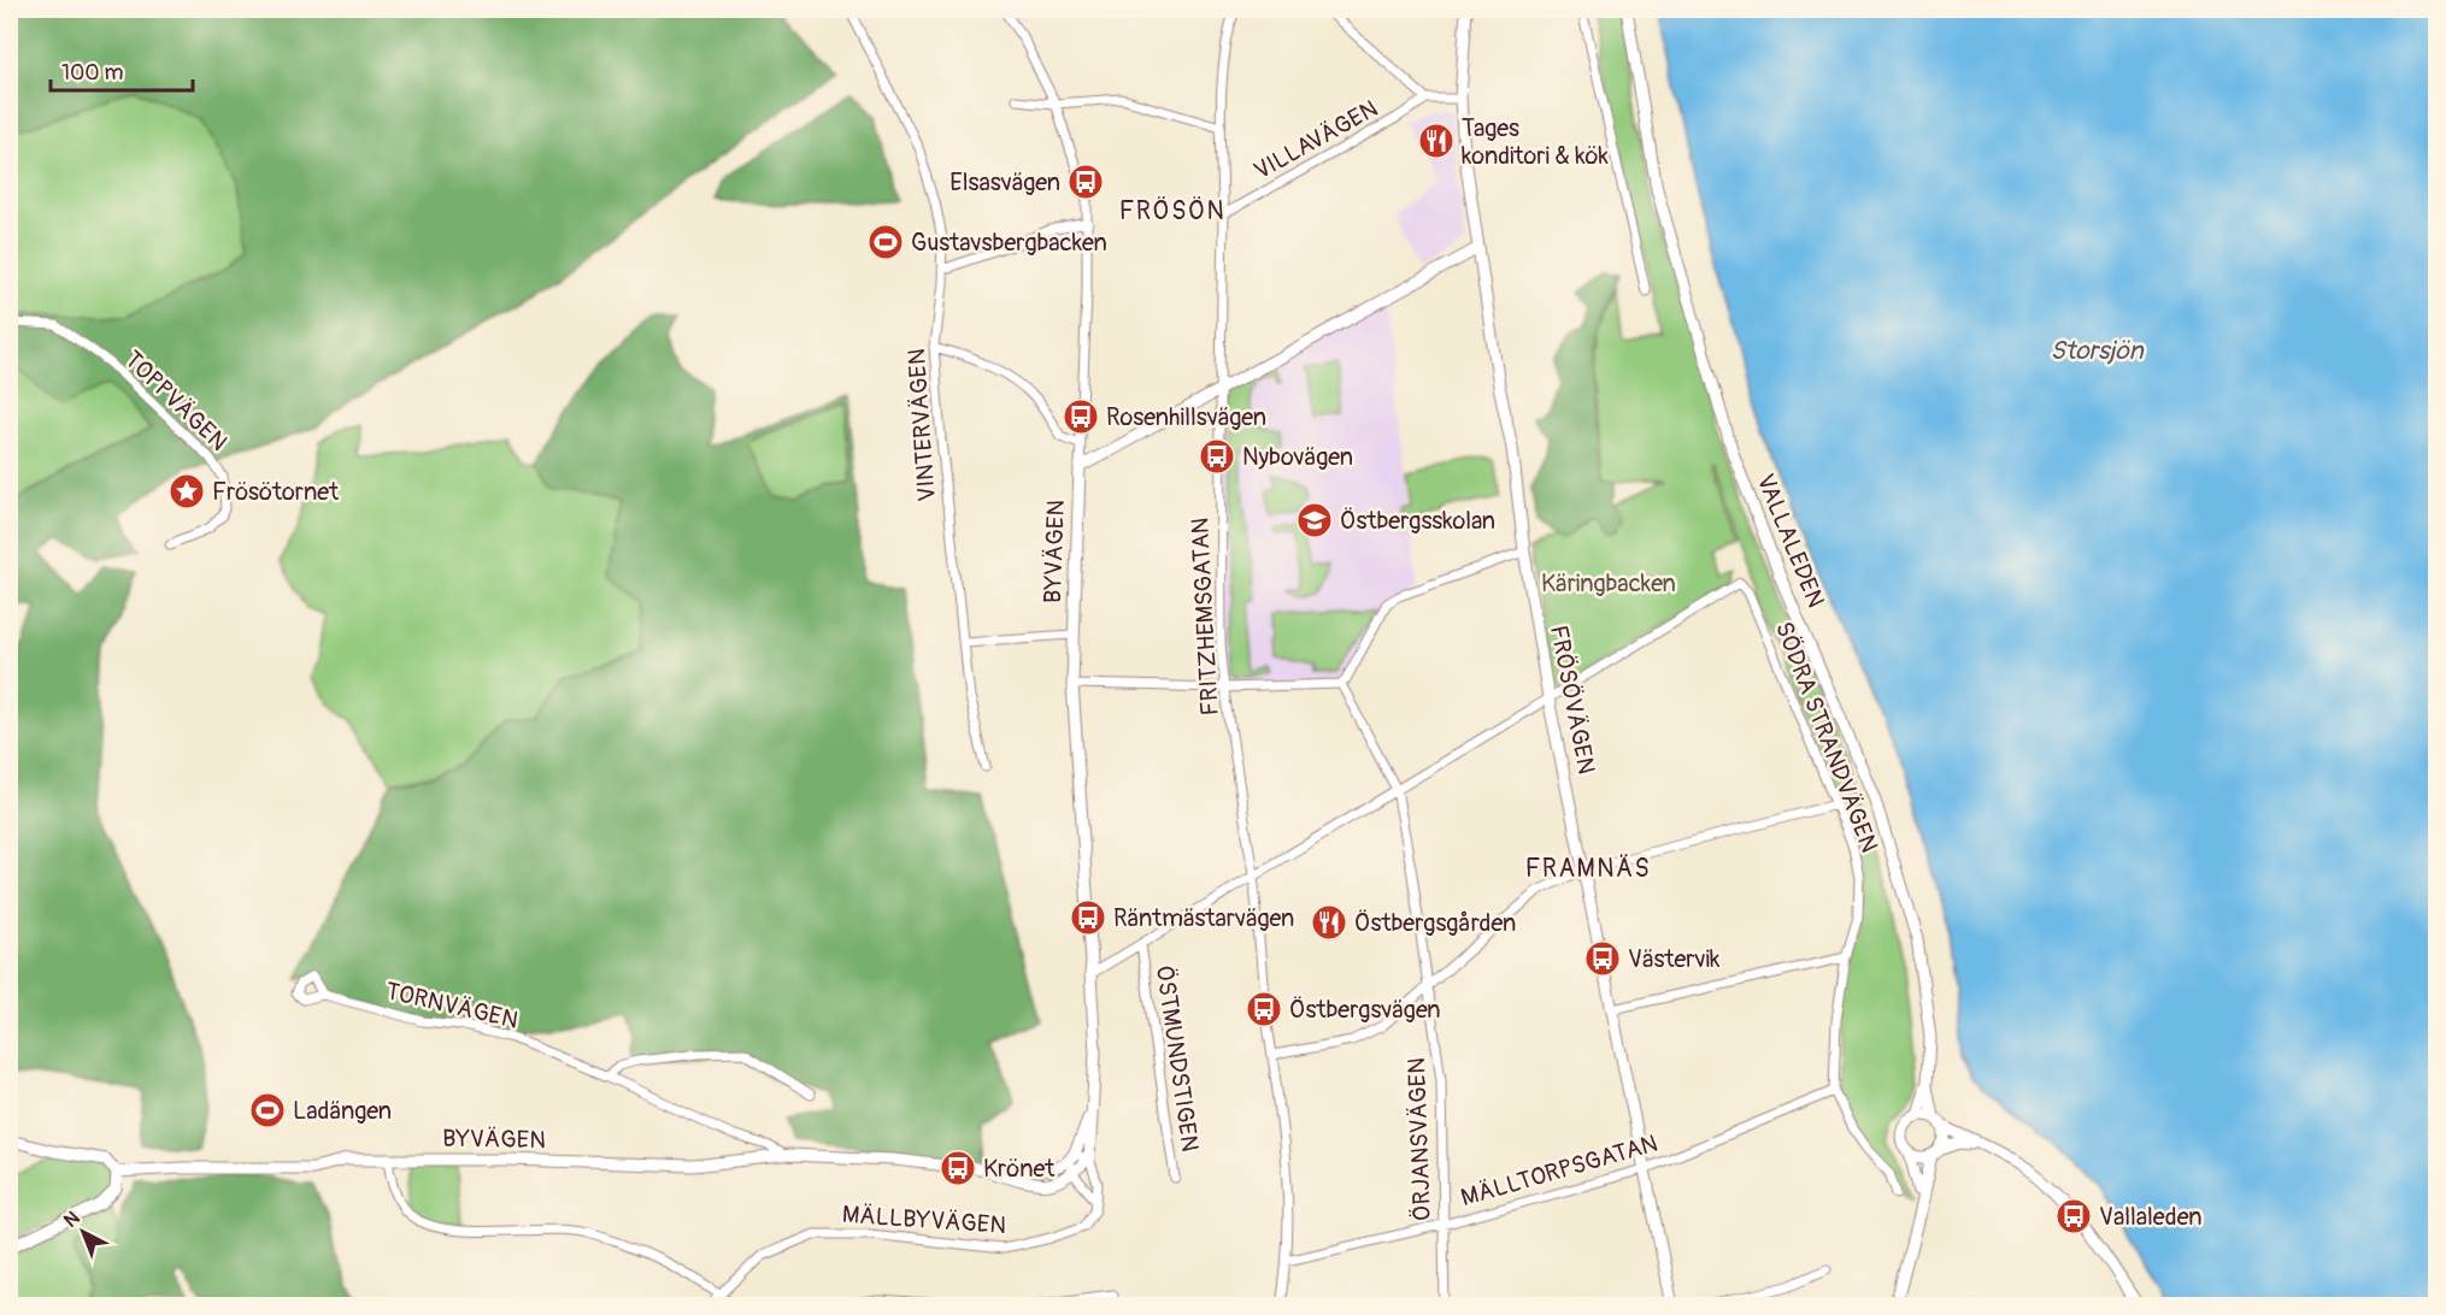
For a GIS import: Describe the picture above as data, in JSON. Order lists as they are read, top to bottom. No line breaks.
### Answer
{"streets":{"street":["VILLAVÄGEN","TOPPVÄGEN","VINTERVÄGEN","VALLALEDEN","BYVÄGEN","FRITZHEMSGATAN","FRÖSÖVÄGEN","SÖDRA STRANDVÄGEN","TORNVÄGEN","ÖSTMUNDSTIGEN","ÖRJANSVÄGEN","MÄLLTORPSGATAN","MÄLLBYVÄGEN"]},"crossings":[["VILLAVÄGEN","FRITZHEMSGATAN"],["BYVÄGEN","TORNVÄGEN"],["FRITZHEMSGATAN","MÄLLTORPSGATAN"],["FRÖSÖVÄGEN","SÖDRA STRANDVÄGEN"],["FRÖSÖVÄGEN","MÄLLTORPSGATAN"],["SÖDRA STRANDVÄGEN","MÄLLTORPSGATAN"],["ÖRJANSVÄGEN","MÄLLTORPSGATAN"]],"districts":["FRÖSÖN","FRAMNÄS"],"water":["Storsjön"],"parks":["Käringbacken"],"places":{"restaurant":["Tages konditori & kök","Östbergsgården"],"bus stop":["Elsasvägen","Rosenhillsvägen","Nybovägen","Räntmästarvägen","Västervik","Östbergsvägen","Krönet","Vallaleden"],"sports":["Gustavsbergbacken","Ladängen"],"place":["Frösötornet"],"school or university":["Östbergsskolan"]},"scale_bar":"100 m","north":"top left"}
